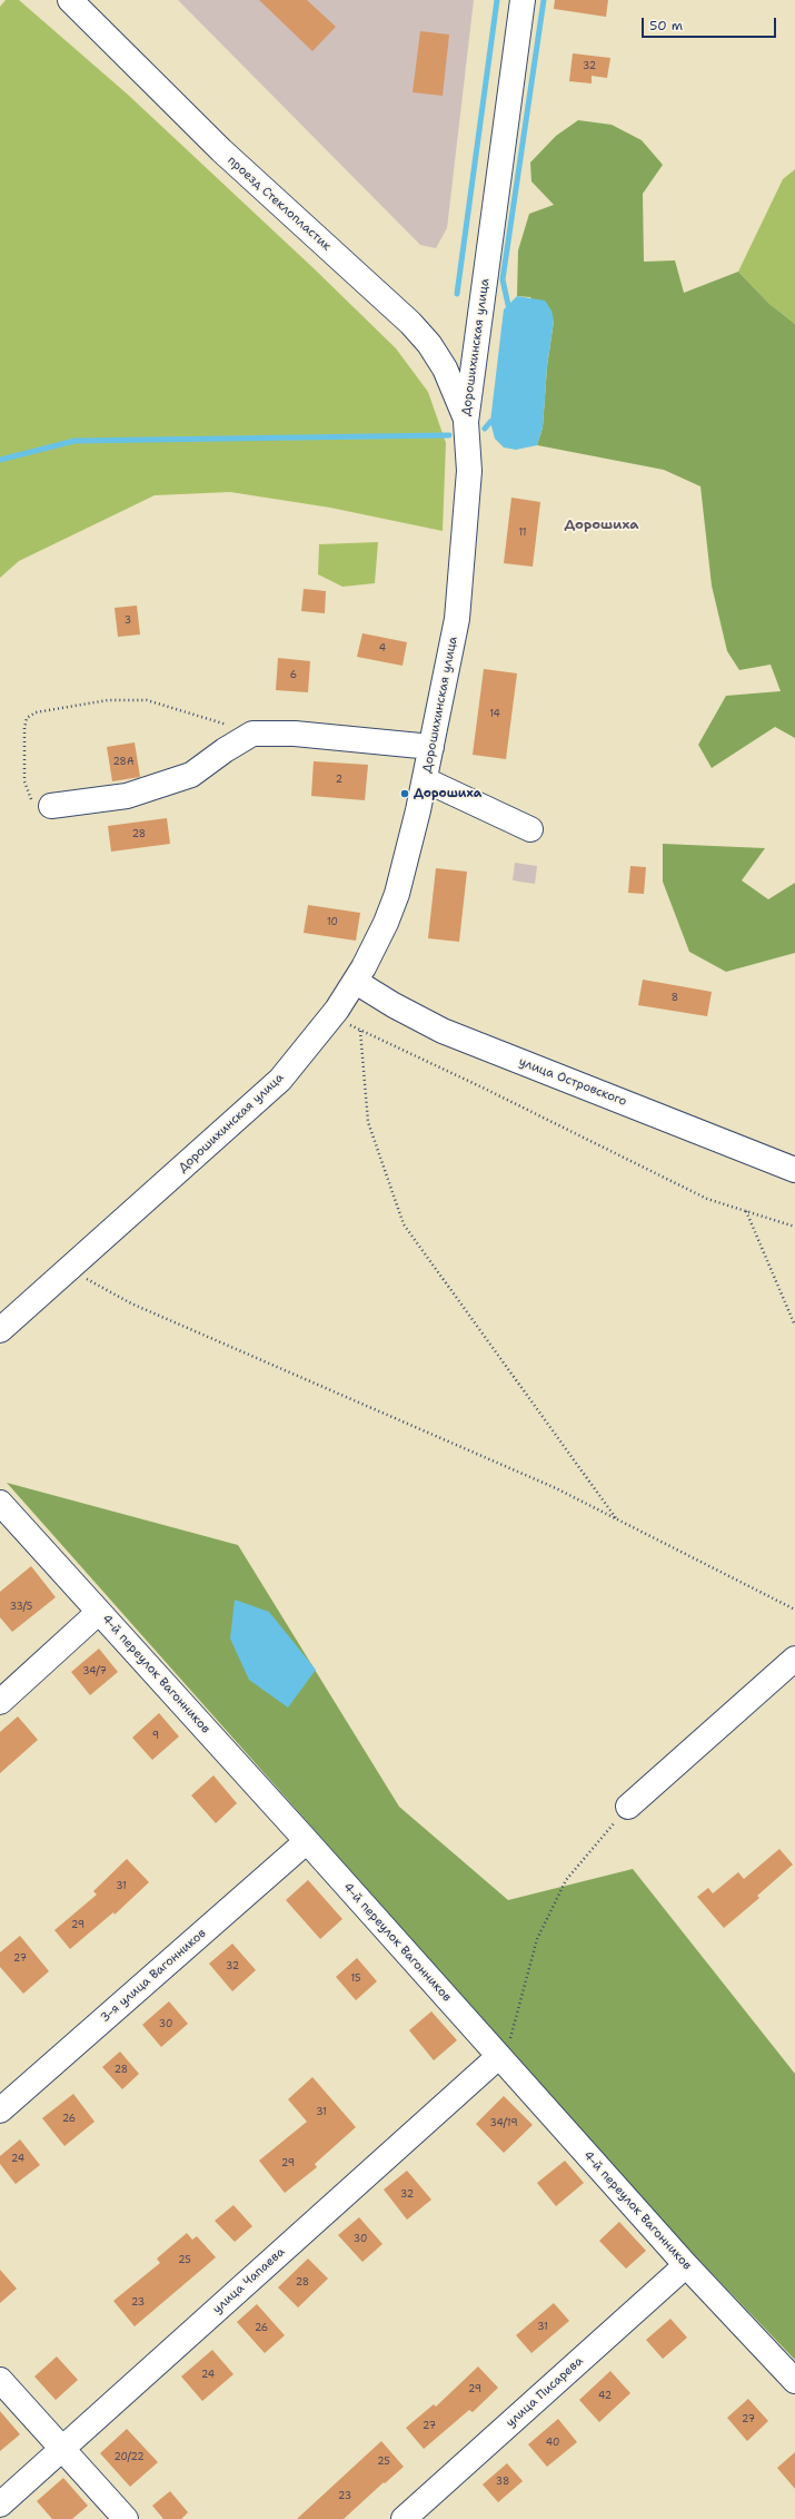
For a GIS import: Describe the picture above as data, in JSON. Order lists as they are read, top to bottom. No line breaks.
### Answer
{"streets":{"street":["проезд Стеклопластик","Дорошихинская улица","улица Островского","4-й переулок Вагонников","3-я улица Вагонников","улица Чапаева","улица Писарева"]},"crossings":[["проезд Стеклопластик","Дорошихинская улица"],["Дорошихинская улица","улица Островского"],["4-й переулок Вагонников","3-я улица Вагонников"],["4-й переулок Вагонников","улица Чапаева"],["4-й переулок Вагонников","улица Писарева"]],"districts":["Дорошиха"],"places":["Дорошиха"],"house_numbers":["32","11","3","4","6","14","28А","2","28","10","8","33/5","34/7","9","31","29","27","32","15","30","28","31","26","34/19","24","29","32","30","25","28","23","31","26","24","29","42","27","27","40","20/22","25","38","23"],"scale_bar":"50 m"}
